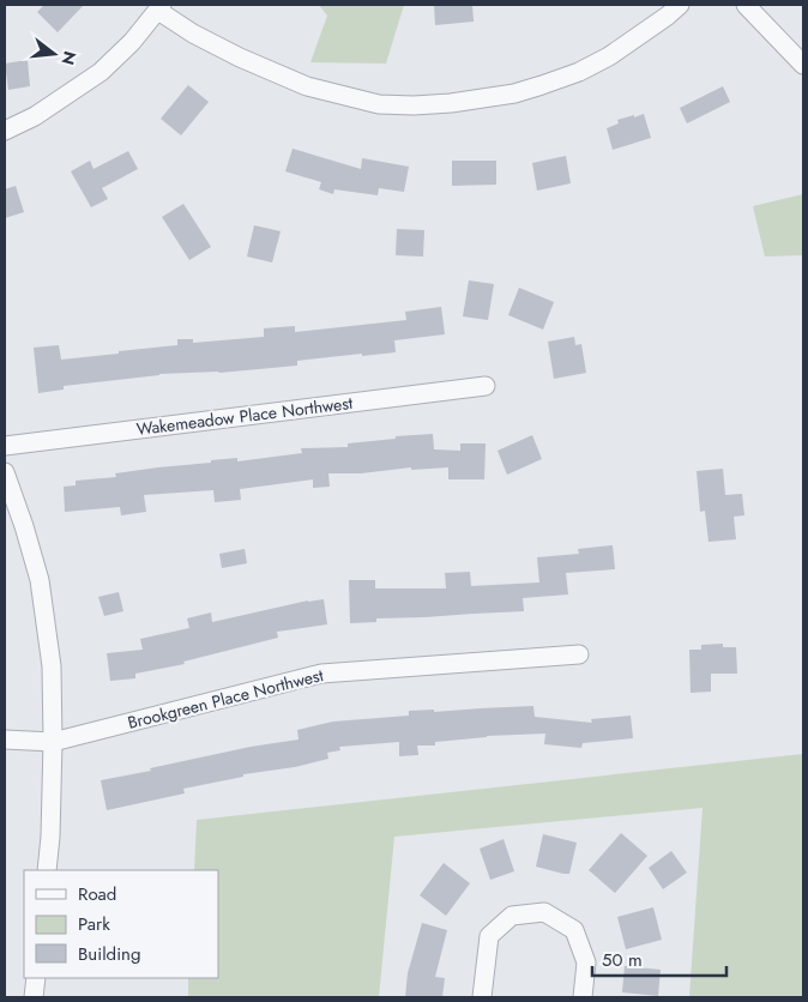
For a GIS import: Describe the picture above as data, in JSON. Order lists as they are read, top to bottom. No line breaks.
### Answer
{"streets":{"street":["Wakemeadow Place Northwest","Brookgreen Place Northwest"]},"legend":["Road","Park","Building"],"scale_bar":"50 m","north":"right"}
